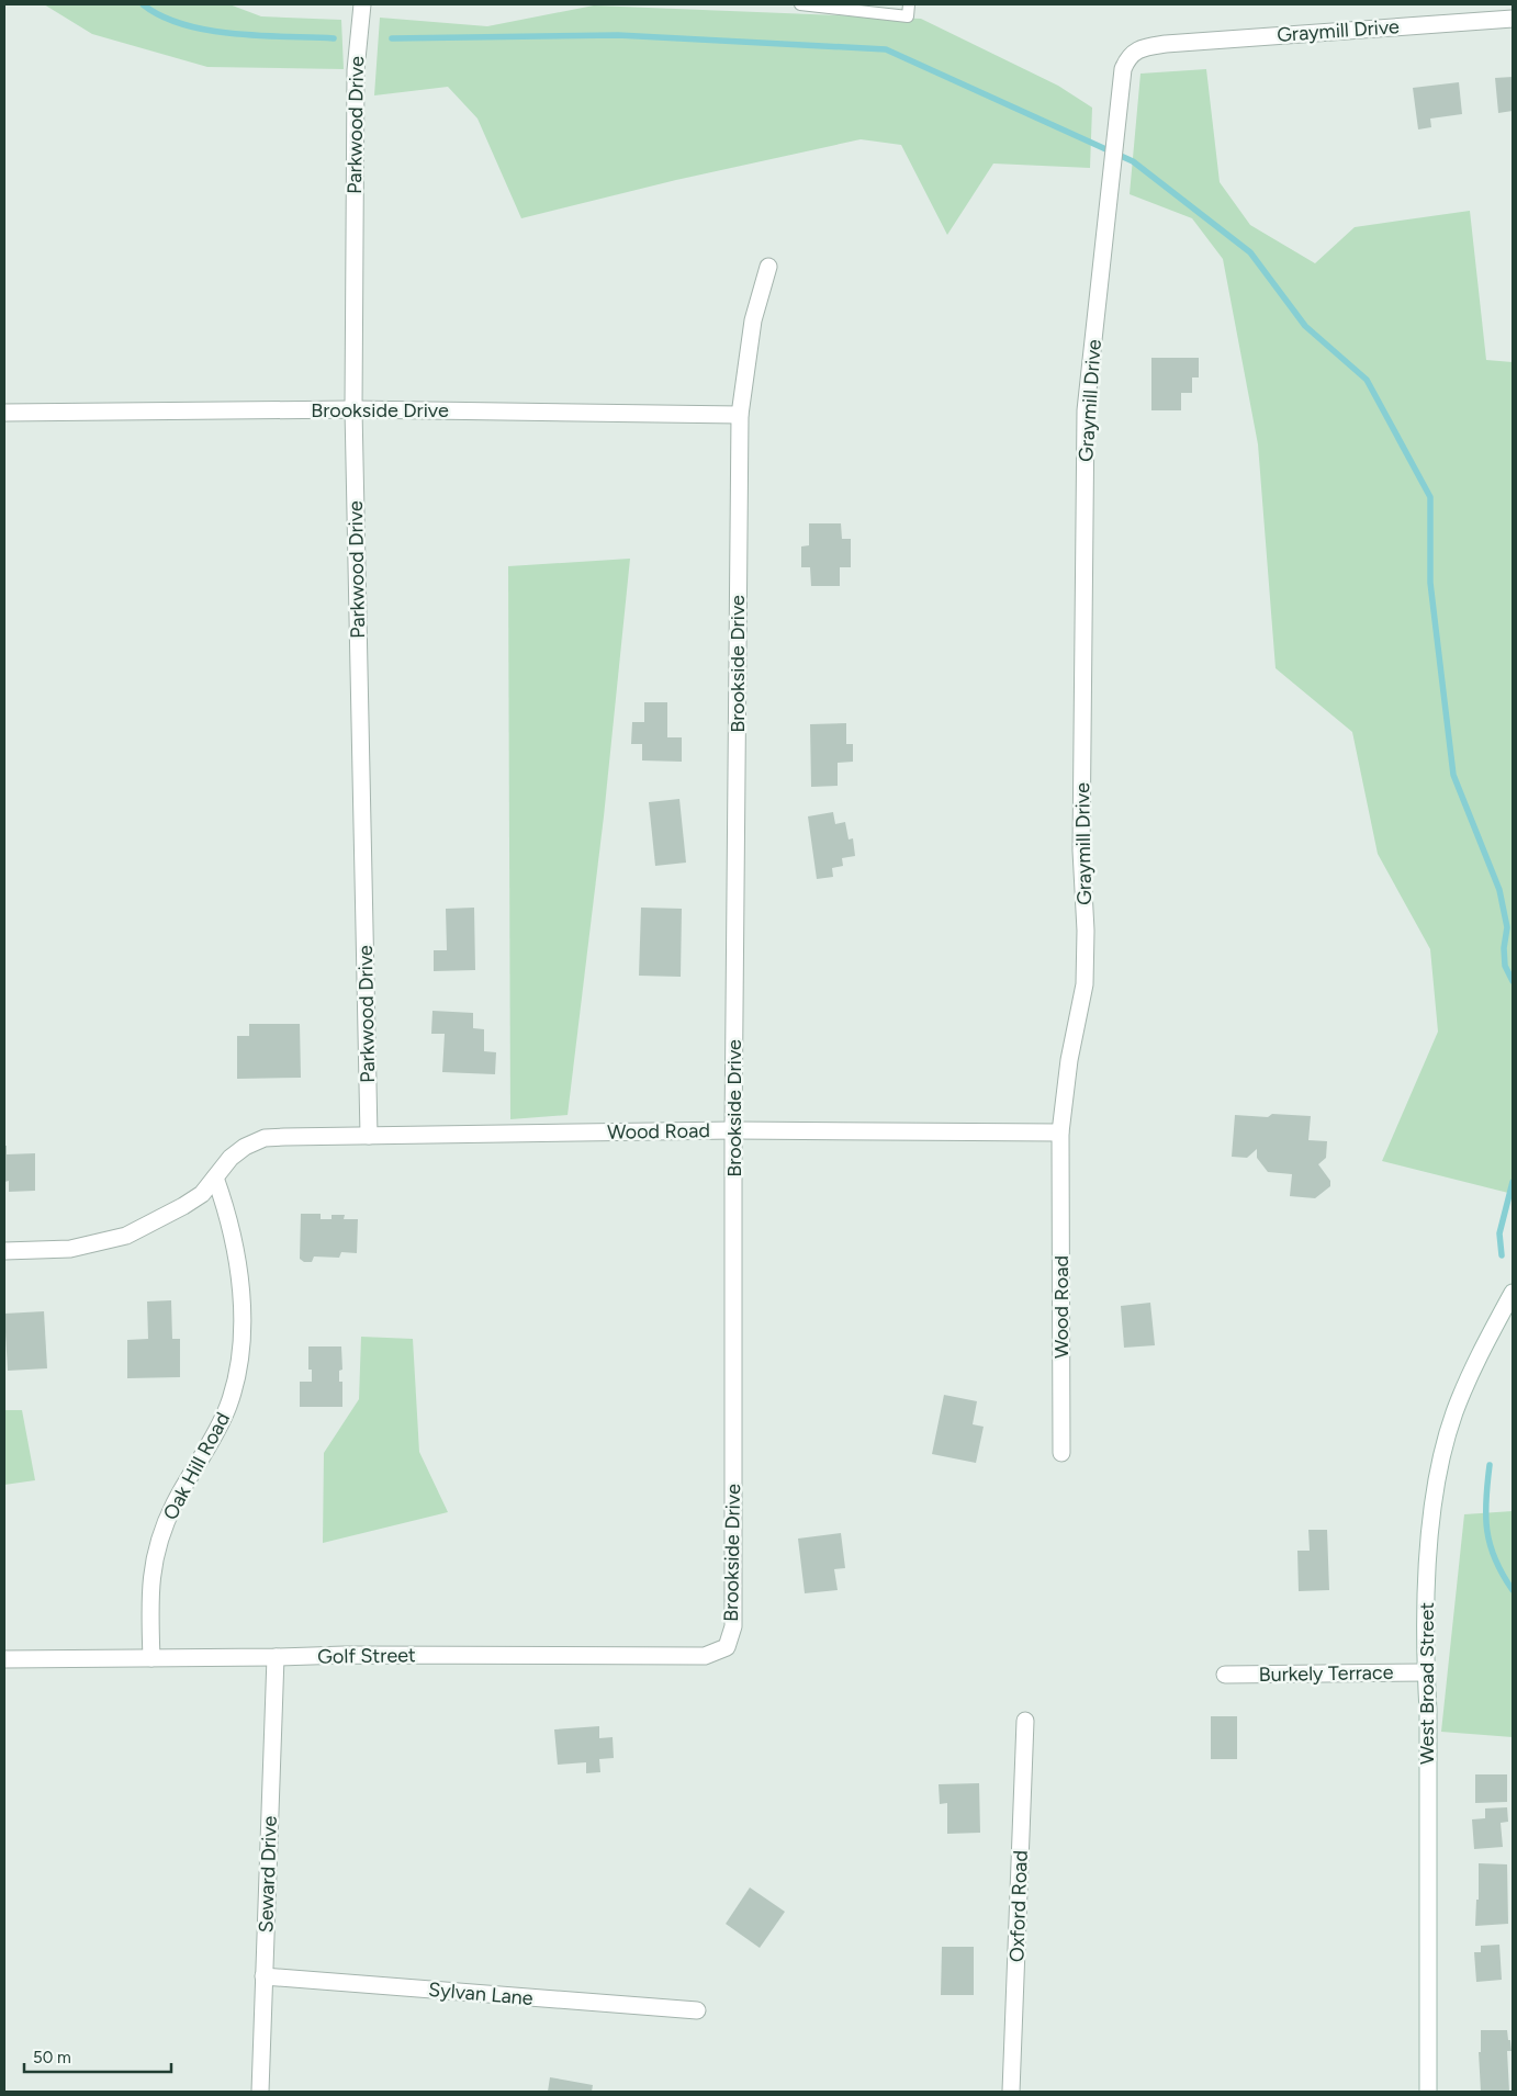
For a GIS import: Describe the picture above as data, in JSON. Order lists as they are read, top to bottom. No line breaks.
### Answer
{"streets":{"street":["Graymill Drive","Parkwood Drive","Brookside Drive","Wood Road","Oak Hill Road","Golf Street","Burkely Terrace","West Broad Street","Seward Drive","Oxford Road","Sylvan Lane"]},"crossings":[["Graymill Drive","Wood Road"],["Parkwood Drive","Brookside Drive"],["Parkwood Drive","Wood Road"],["Brookside Drive","Wood Road"],["Brookside Drive","Golf Street"],["Wood Road","Oak Hill Road"],["Oak Hill Road","Golf Street"],["Golf Street","Seward Drive"],["Burkely Terrace","West Broad Street"],["Seward Drive","Sylvan Lane"]],"scale_bar":"50 m"}
